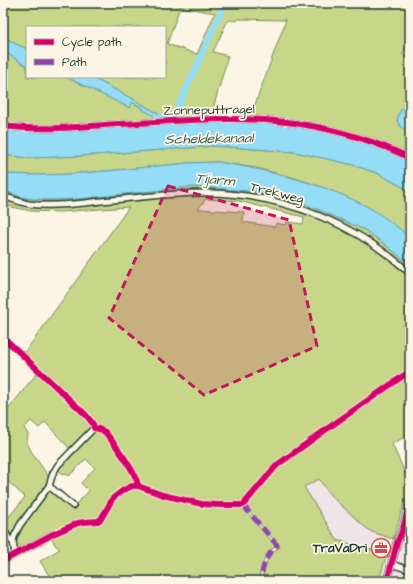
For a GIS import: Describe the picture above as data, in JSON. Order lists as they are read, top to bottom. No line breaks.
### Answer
{"streets":{"street":["Zonneputtragel","Trekweg"]},"water":["Scheldekanaal","Tijarm"],"places":{"office":["TraVaDri"]},"legend":["Cycle path","Path"]}
